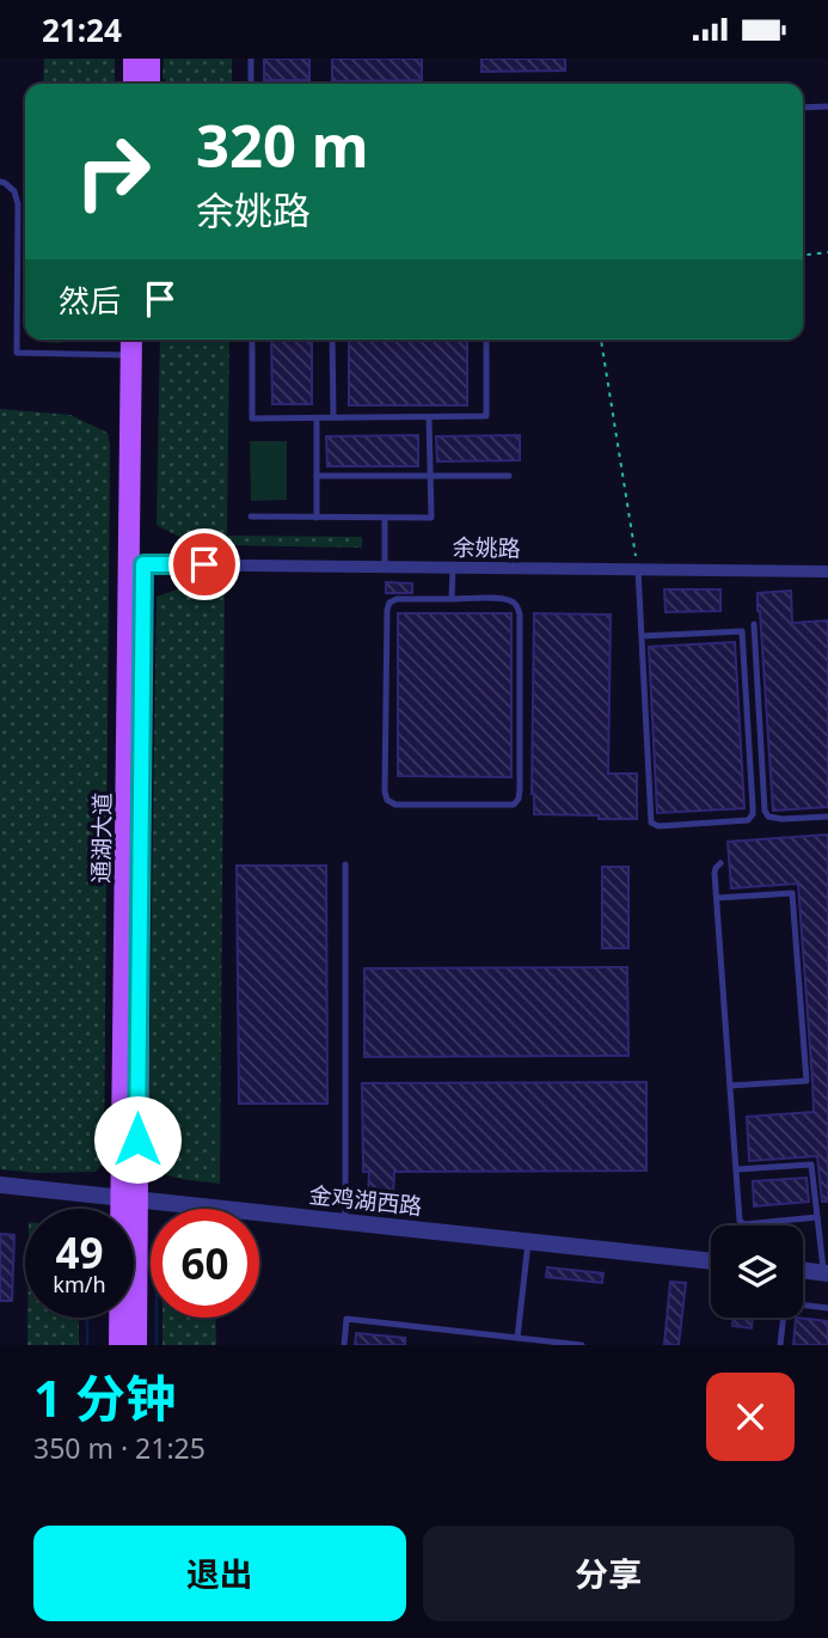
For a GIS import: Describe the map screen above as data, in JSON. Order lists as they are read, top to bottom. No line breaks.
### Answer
{"streets":{"main road":["通湖大道"],"street":["余姚路","金鸡湖西路"]},"crossings":[["余姚路","通湖大道"],["通湖大道","金鸡湖西路"]],"page":{"status":"21:24","turn":["320 m","余姚路"],"then":"然后","speed":"49 km/h","limit":"60","heading":["1 分钟","350 m · 21:25"],"buttons":["退出","分享"]}}
